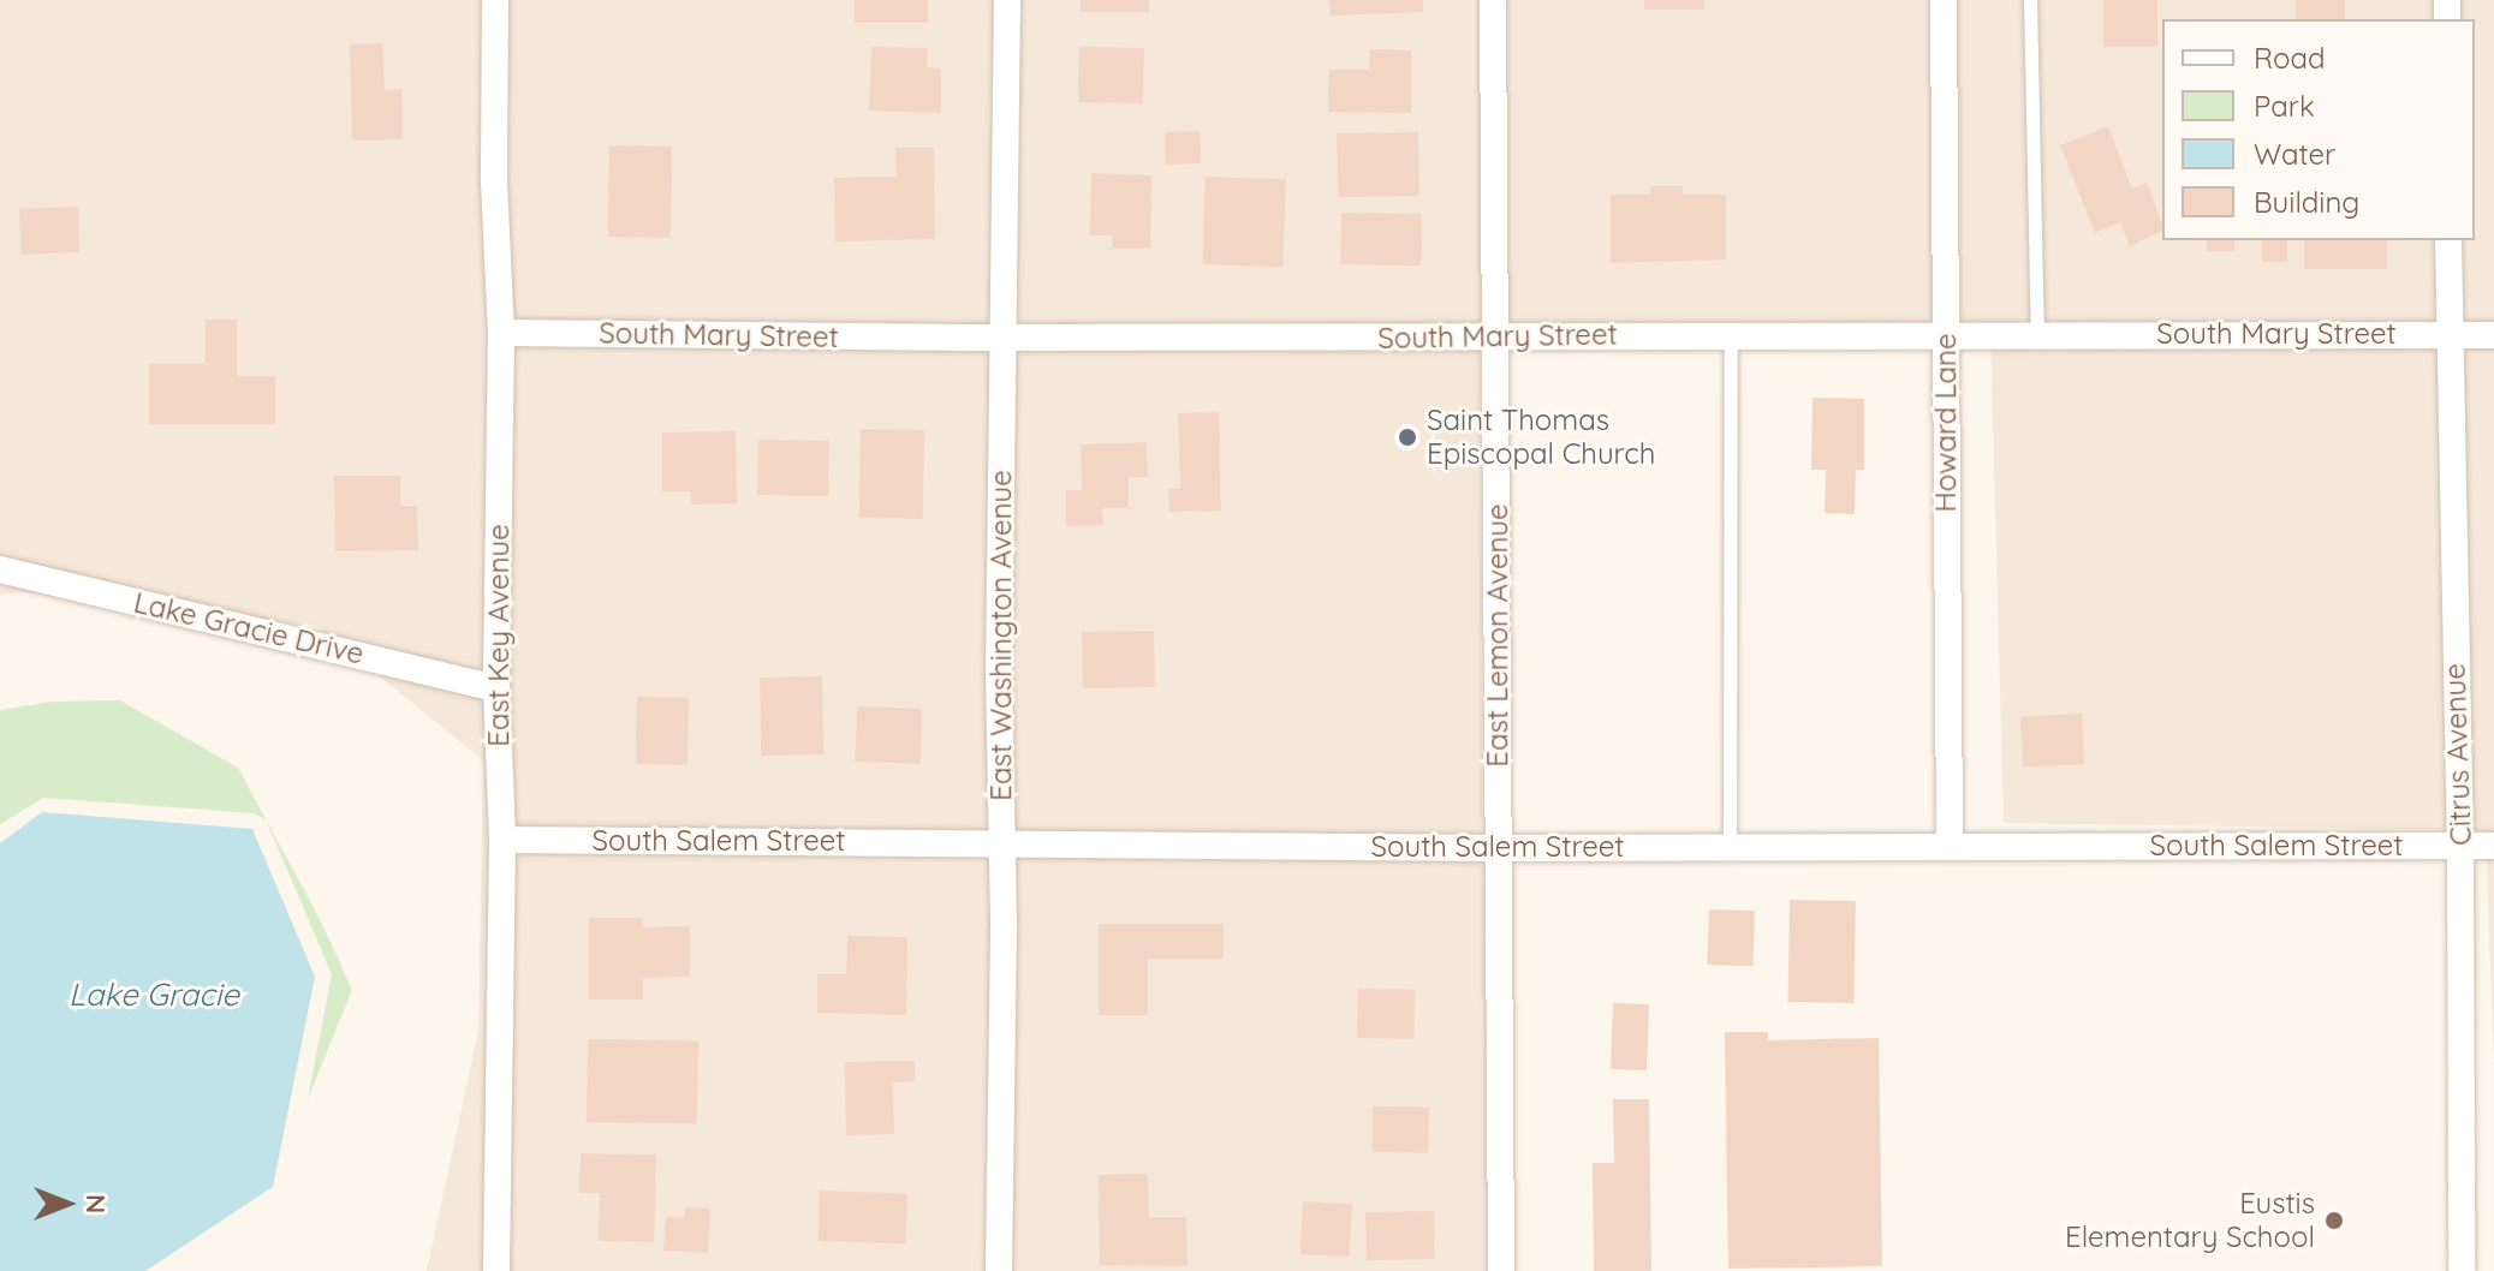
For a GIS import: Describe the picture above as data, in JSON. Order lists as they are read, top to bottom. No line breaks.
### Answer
{"streets":{"street":["South Mary Street","Howard Lane","Lake Gracie Drive","East Key Avenue","East Washington Avenue","East Lemon Avenue","Citrus Avenue","South Salem Street"]},"crossings":[["South Mary Street","Howard Lane"],["South Mary Street","East Key Avenue"],["South Mary Street","East Washington Avenue"],["South Mary Street","East Lemon Avenue"],["South Mary Street","Citrus Avenue"],["Howard Lane","South Salem Street"],["Lake Gracie Drive","East Key Avenue"],["East Key Avenue","South Salem Street"],["East Washington Avenue","South Salem Street"],["East Lemon Avenue","South Salem Street"],["Citrus Avenue","South Salem Street"]],"water":["Lake Gracie"],"places":["Saint Thomas Episcopal Church","Eustis Elementary School"],"legend":["Road","Park","Water","Building"],"north":"right"}
